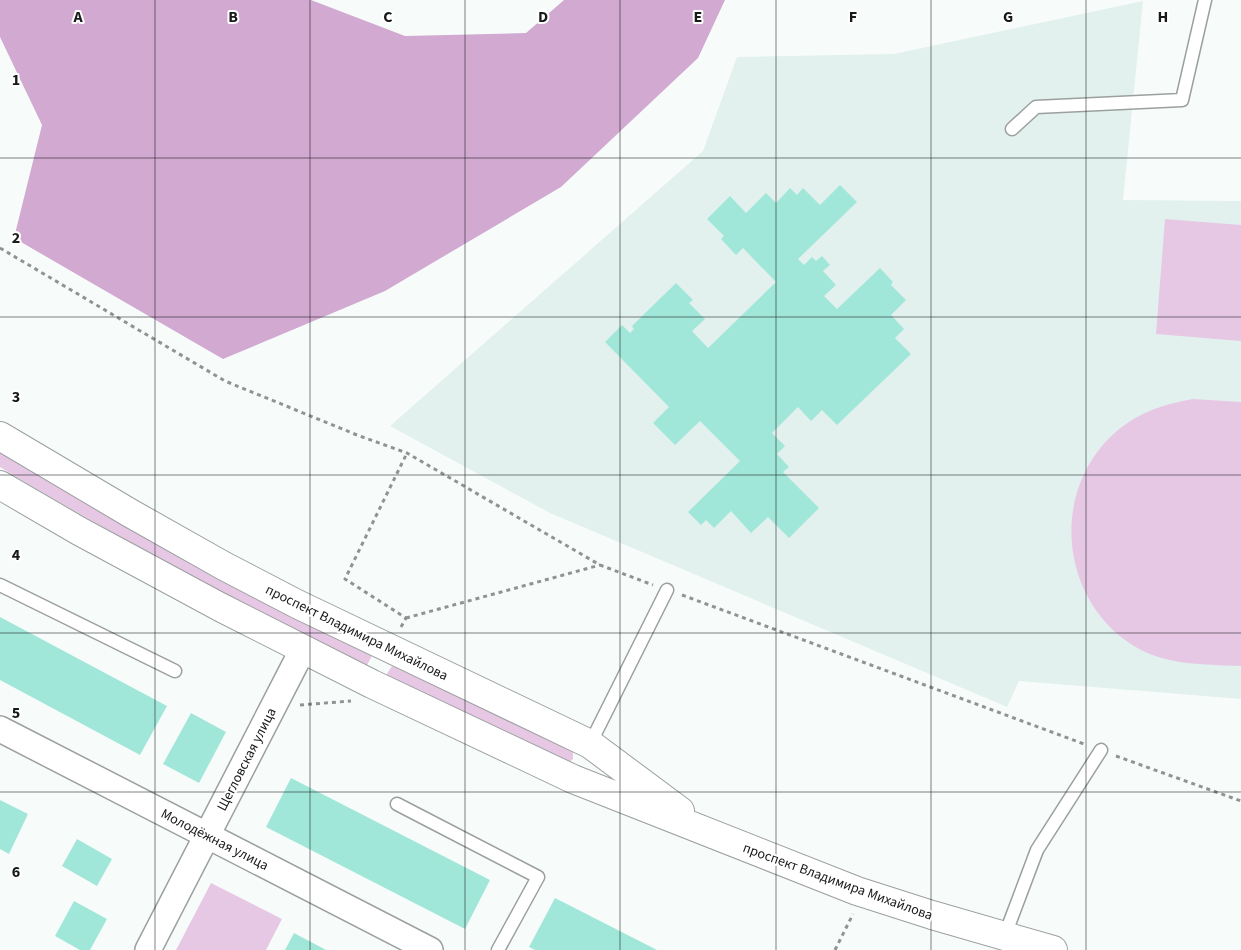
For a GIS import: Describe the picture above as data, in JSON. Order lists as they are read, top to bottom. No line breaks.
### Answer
{"streets":{"main road":["проспект Владимира Михайлова"],"street":["Щегловская улица","Молодёжная улица"]},"crossings":[["проспект Владимира Михайлова","Щегловская улица"],["Щегловская улица","Молодёжная улица"]],"grid":{"columns":["A","B","C","D","E","F","G","H"],"rows":["1","2","3","4","5","6"]}}
